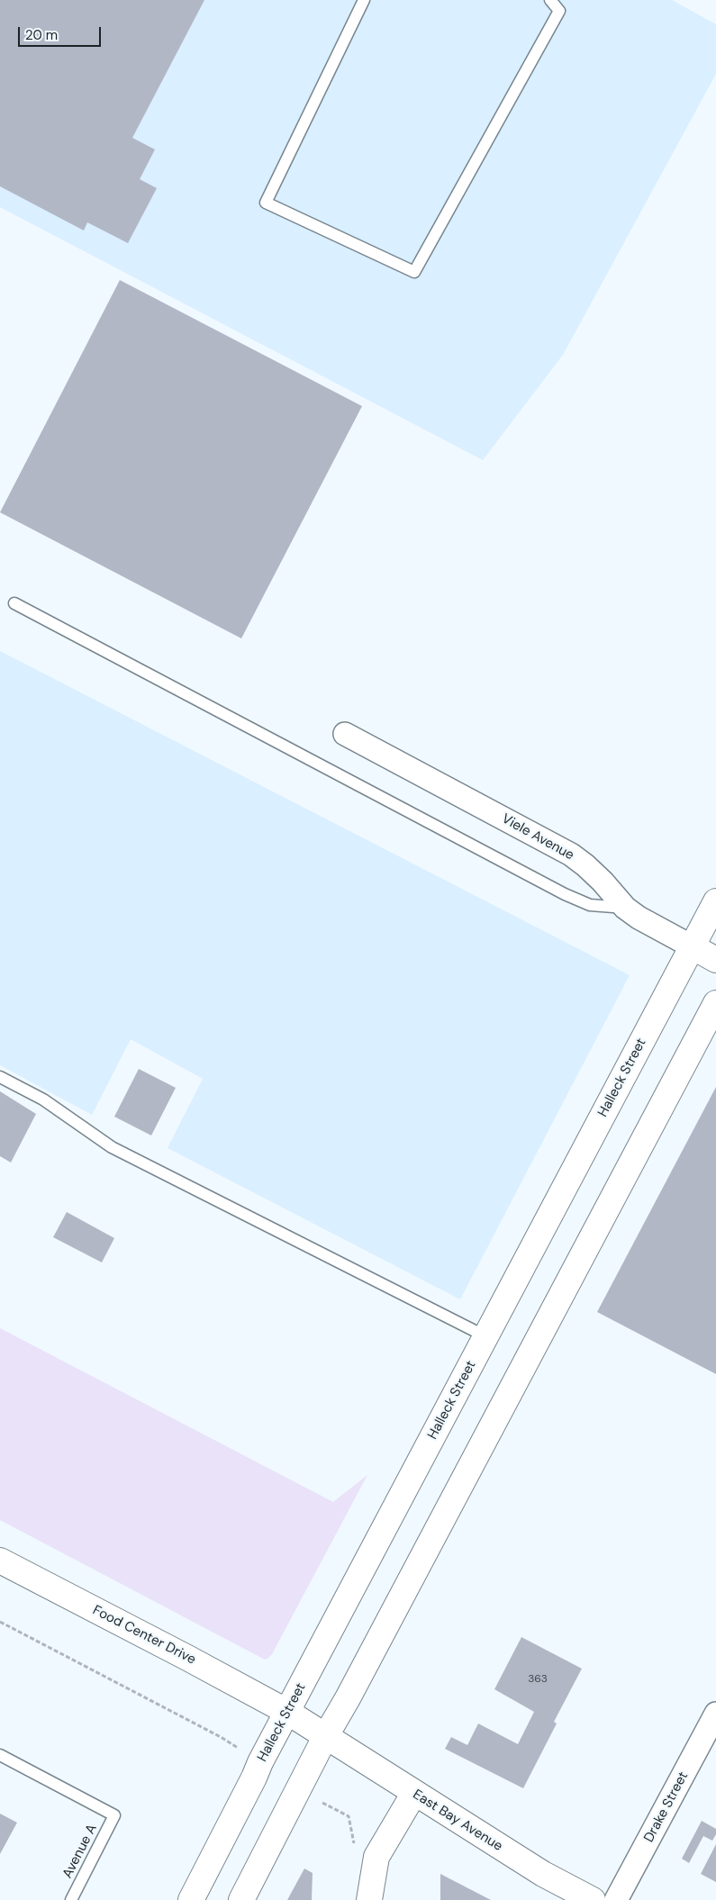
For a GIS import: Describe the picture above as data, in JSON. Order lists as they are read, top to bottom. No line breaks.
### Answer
{"streets":{"main road":["Viele Avenue","Halleck Street","Food Center Drive","East Bay Avenue"],"street":["Drake Street"],"lane":["Avenue A"]},"crossings":[["Viele Avenue","Halleck Street"],["Halleck Street","Food Center Drive"],["Food Center Drive","East Bay Avenue"]],"house_numbers":["363"],"scale_bar":"20 m"}
